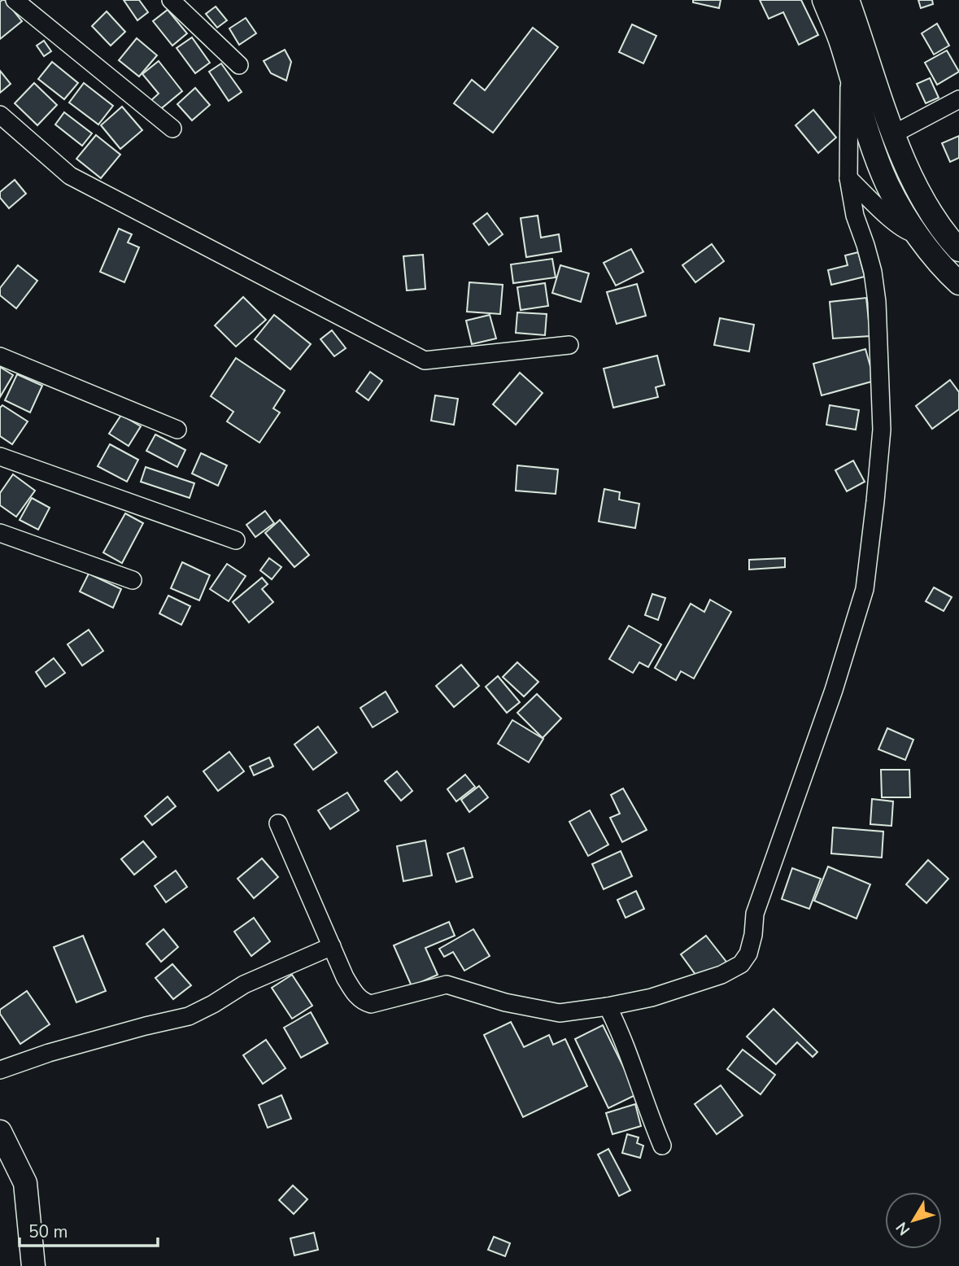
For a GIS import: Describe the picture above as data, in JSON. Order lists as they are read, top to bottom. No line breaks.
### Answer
{"scale_bar":"50 m","north":"bottom left"}
